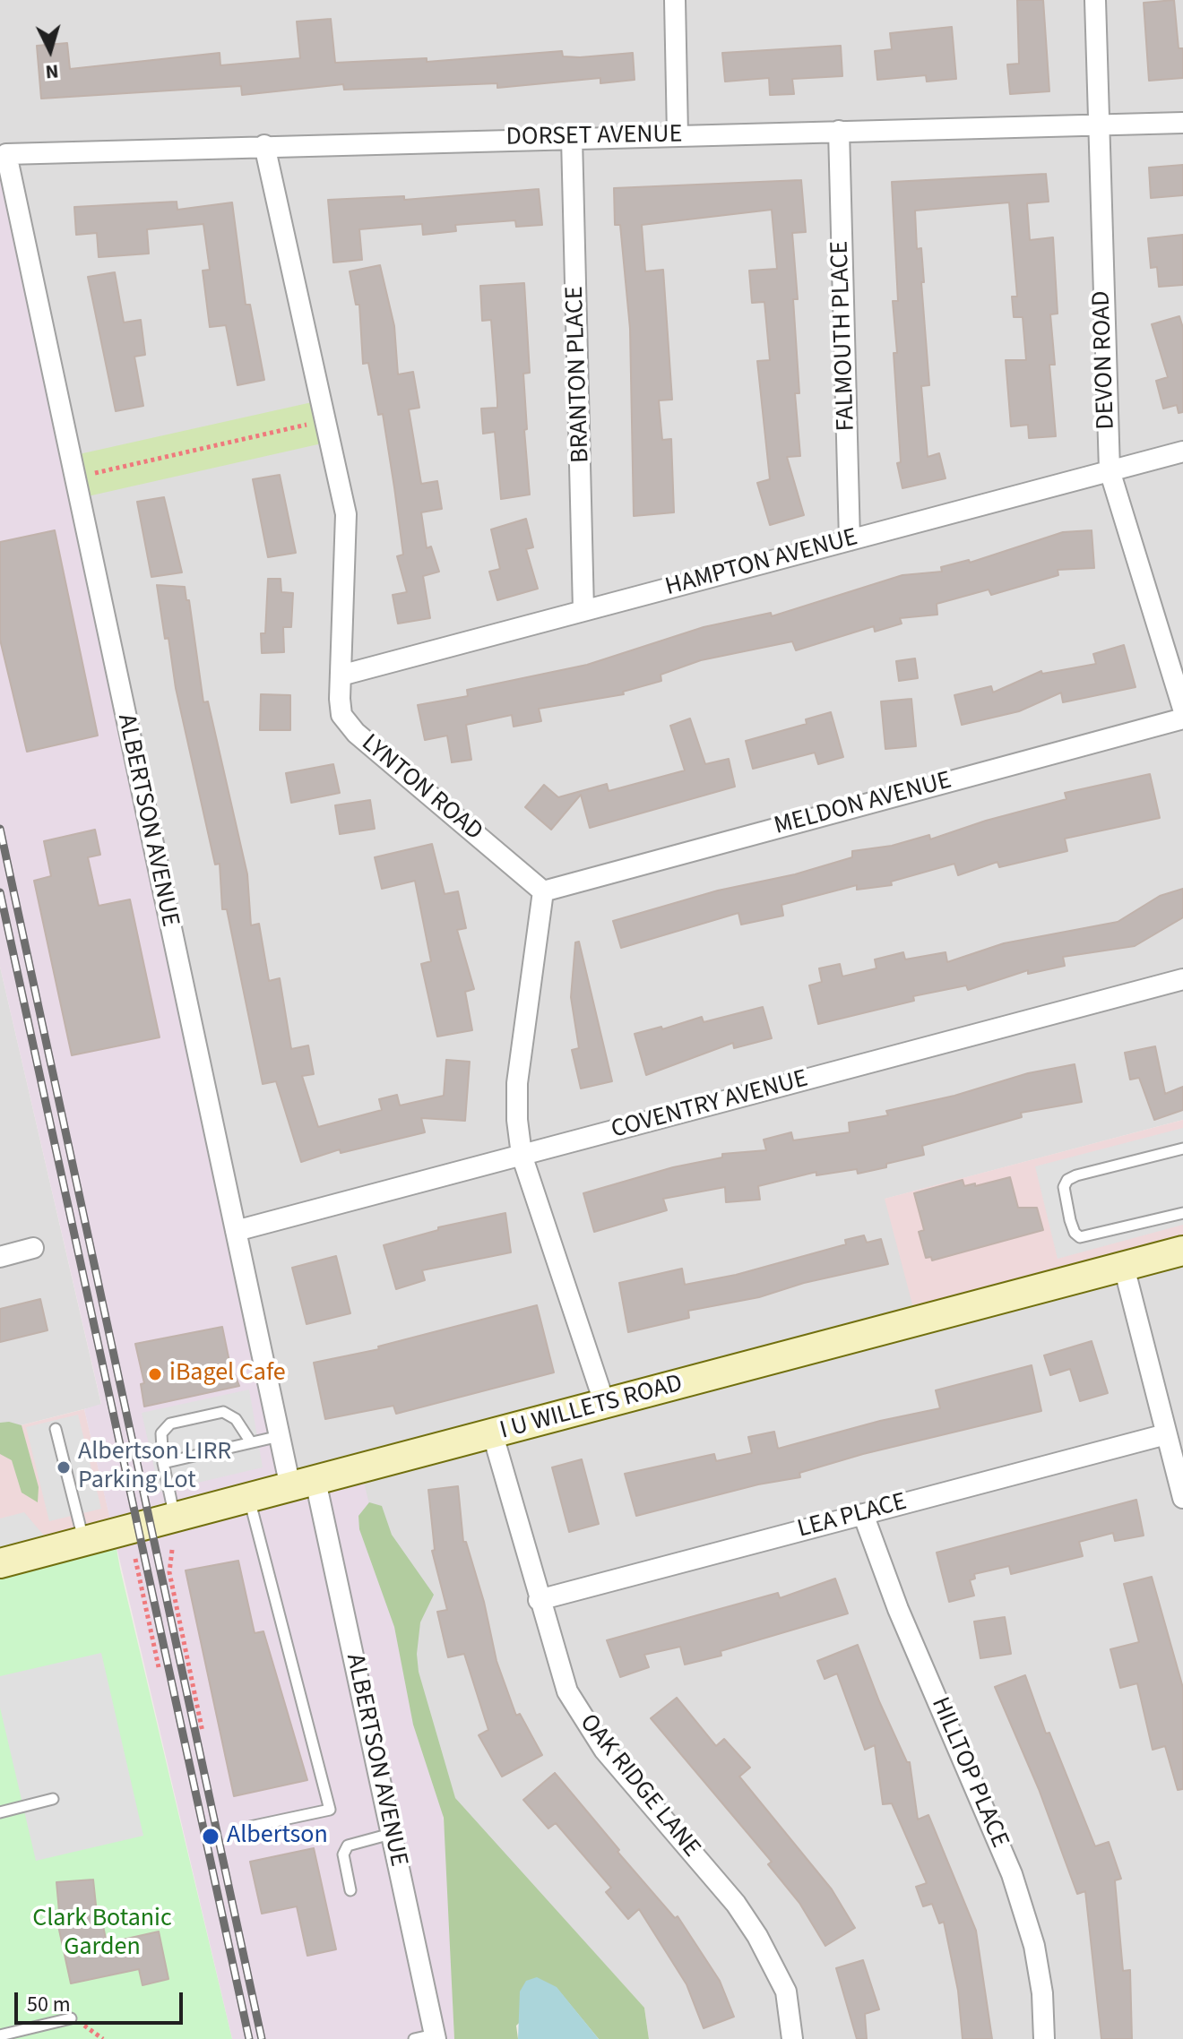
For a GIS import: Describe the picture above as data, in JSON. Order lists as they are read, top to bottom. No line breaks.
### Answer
{"streets":{"main road":["I U WILLETS ROAD"],"street":["DORSET AVENUE","FALMOUTH PLACE","DEVON ROAD","BRANTON PLACE","HAMPTON AVENUE","LYNTON ROAD","MELDON AVENUE","ALBERTSON AVENUE","COVENTRY AVENUE","LEA PLACE","HILLTOP PLACE","OAK RIDGE LANE"]},"crossings":[["DORSET AVENUE","FALMOUTH PLACE"],["DORSET AVENUE","DEVON ROAD"],["DORSET AVENUE","BRANTON PLACE"],["DORSET AVENUE","LYNTON ROAD"],["DORSET AVENUE","ALBERTSON AVENUE"],["FALMOUTH PLACE","HAMPTON AVENUE"],["DEVON ROAD","HAMPTON AVENUE"],["BRANTON PLACE","HAMPTON AVENUE"],["HAMPTON AVENUE","LYNTON ROAD"],["LYNTON ROAD","MELDON AVENUE"],["ALBERTSON AVENUE","COVENTRY AVENUE"],["ALBERTSON AVENUE","I U WILLETS ROAD"],["I U WILLETS ROAD","OAK RIDGE LANE"],["LEA PLACE","HILLTOP PLACE"],["LEA PLACE","OAK RIDGE LANE"]],"parks":["Clark Botanic Garden"],"places":["iBagel Cafe","Albertson LIRR Parking Lot","Albertson"],"scale_bar":"50 m","north":"bottom"}
